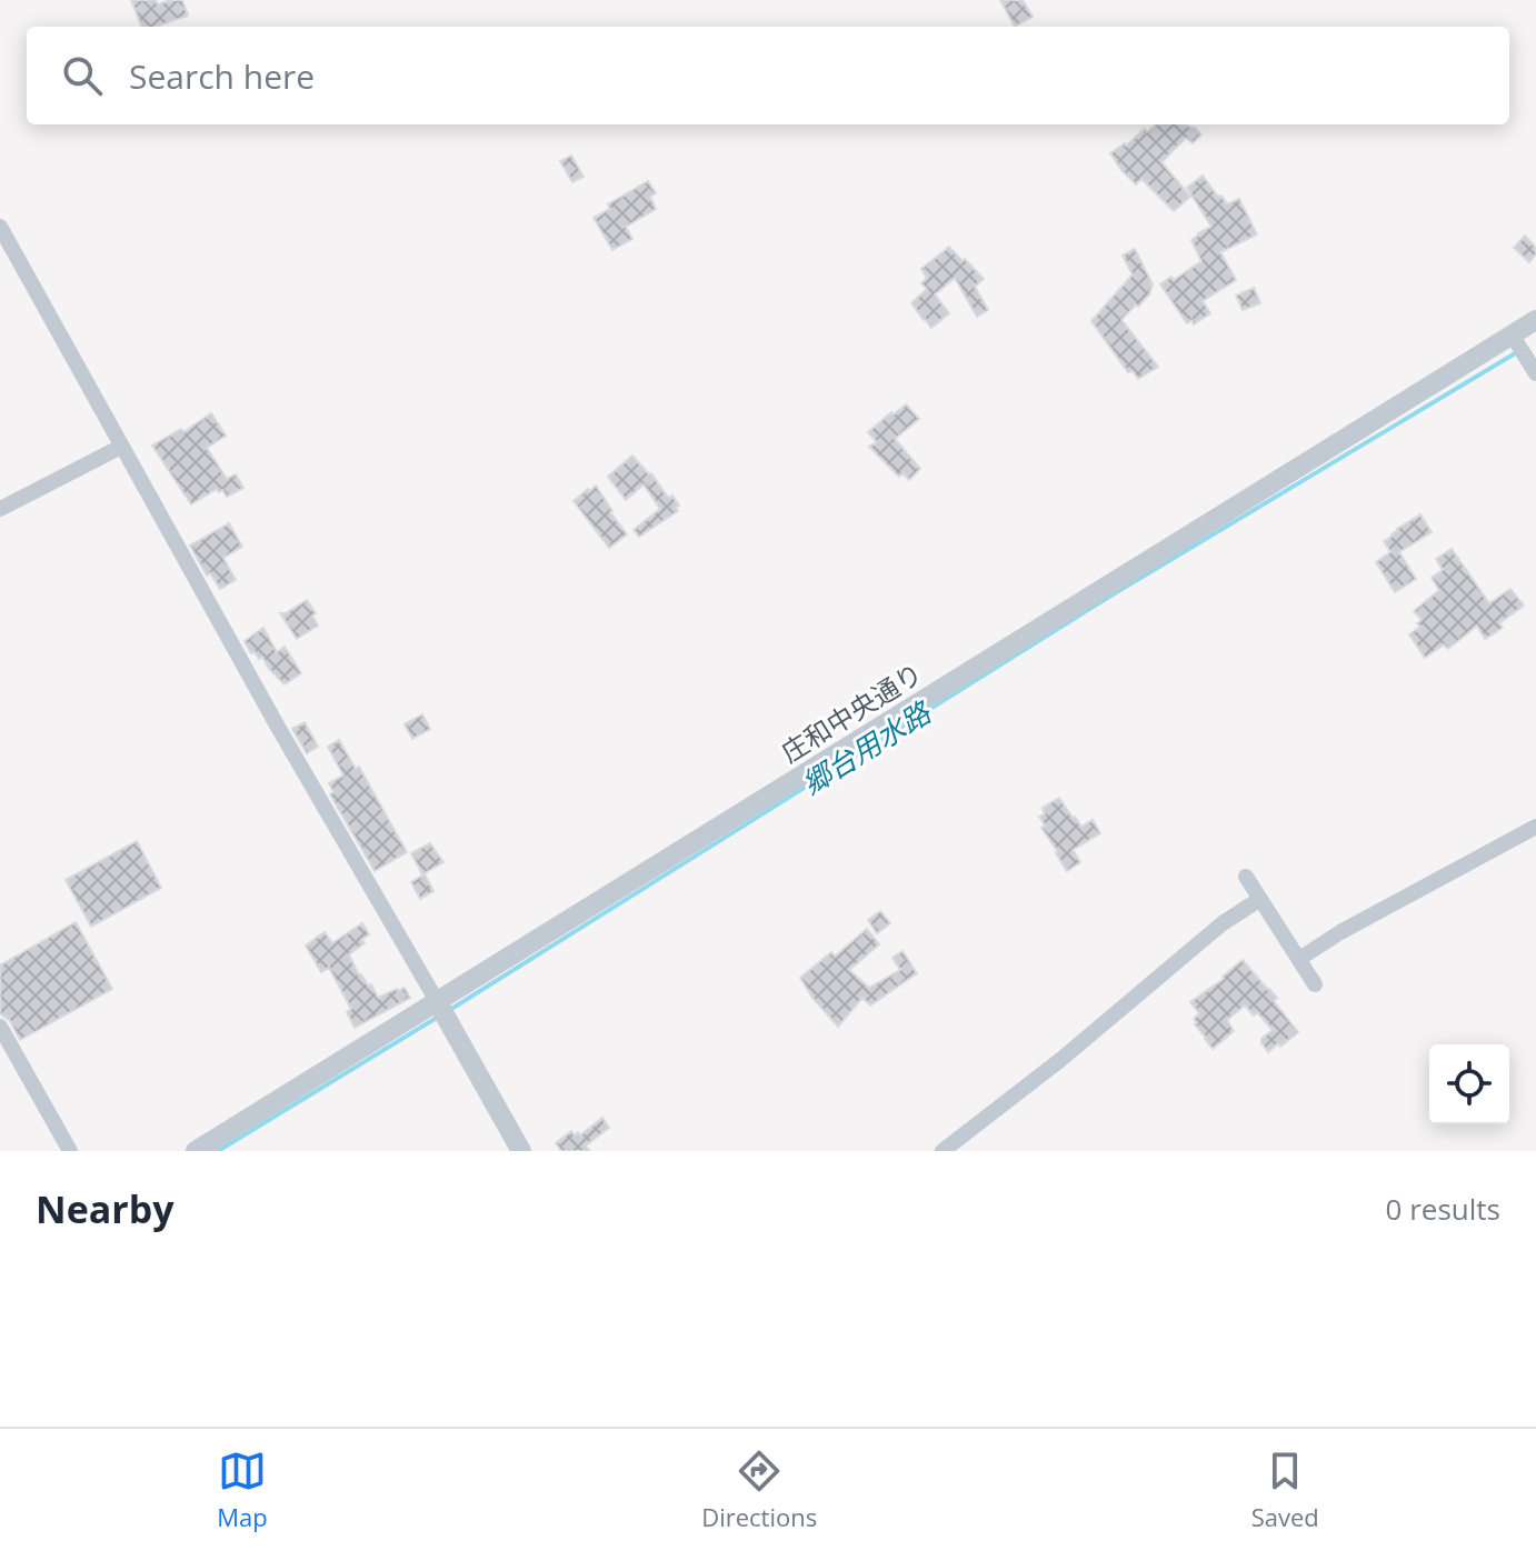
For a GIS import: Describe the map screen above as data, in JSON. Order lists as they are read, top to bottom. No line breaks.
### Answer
{"streets":{"street":["庄和中央通り"]},"water":["郷台用水路"],"page":{"search":"Search here","heading":["Nearby","0 results"],"nav":["Map","Directions","Saved"]}}
